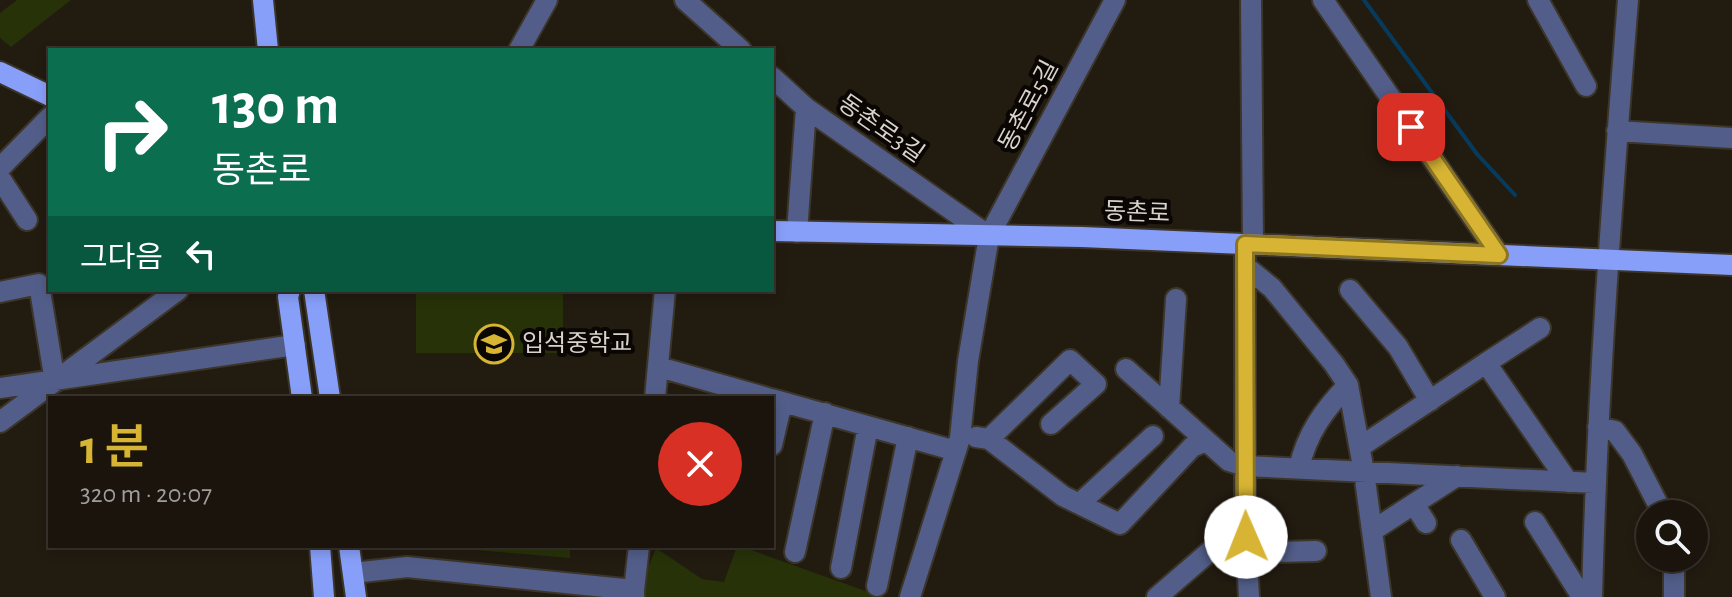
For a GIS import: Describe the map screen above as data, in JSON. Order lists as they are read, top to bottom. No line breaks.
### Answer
{"streets":{"main road":["동촌로"],"street":["동촌로5길","동촌로3길"]},"crossings":[["동촌로5길","동촌로3길"],["동촌로5길","동촌로"],["동촌로3길","동촌로"]],"places":{"school or university":["입석중학교"]},"page":{"turn":["130 m","동촌로"],"then":"그다음","heading":["1 분","320 m · 20:07"]}}
